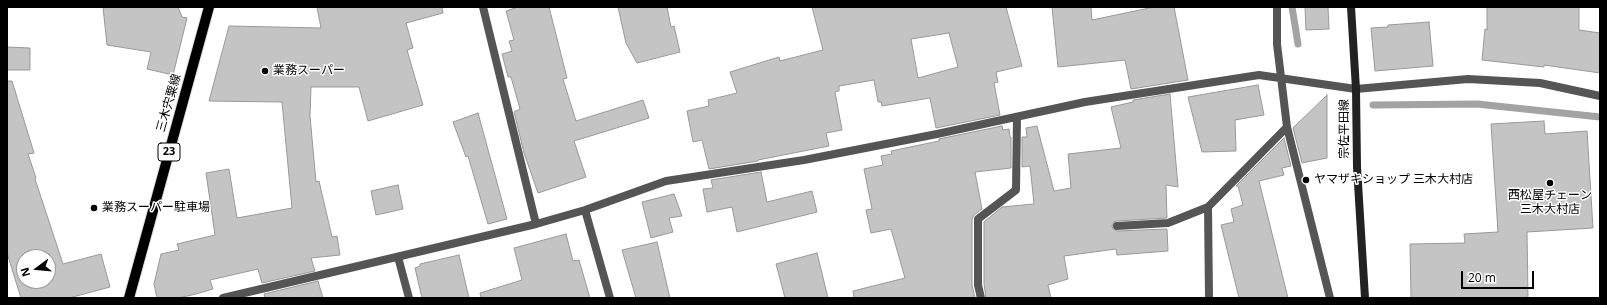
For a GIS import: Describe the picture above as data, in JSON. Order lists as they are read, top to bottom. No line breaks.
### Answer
{"streets":{"main road":["三木宍粟線","宗佐平田線","23"]},"places":["業務スーパー","ヤマザキショップ 三木大村店","西松屋チェーン 三木大村店","業務スーパー駐車場"],"scale_bar":"20 m","north":"left"}
